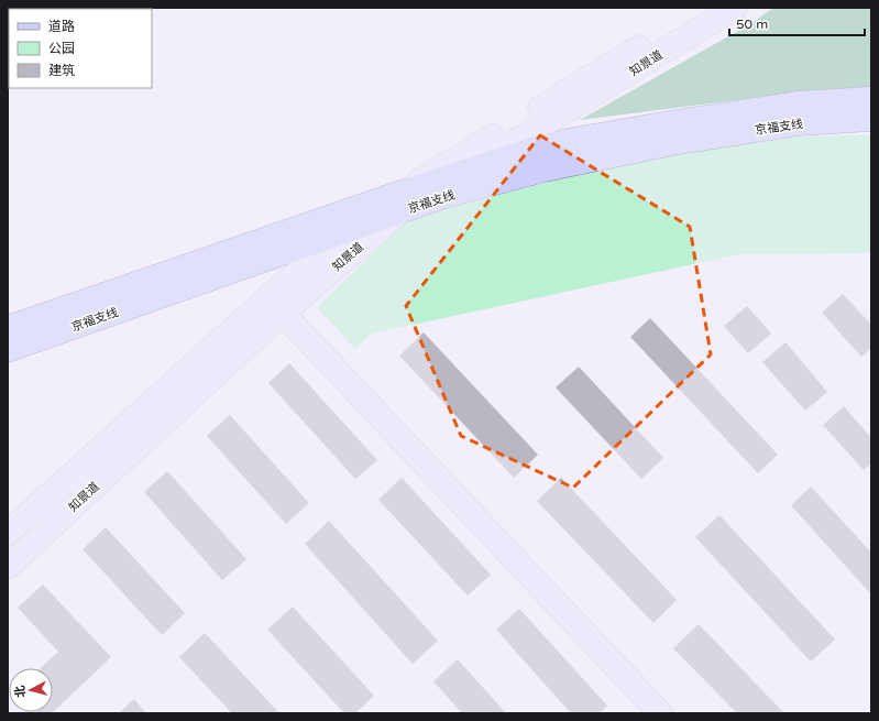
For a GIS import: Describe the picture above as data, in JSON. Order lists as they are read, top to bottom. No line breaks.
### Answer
{"streets":{"main road":["知景道","京福支线"]},"crossings":[["知景道","京福支线"]],"legend":["道路","公园","建筑"],"scale_bar":"50 m","north":"left"}
